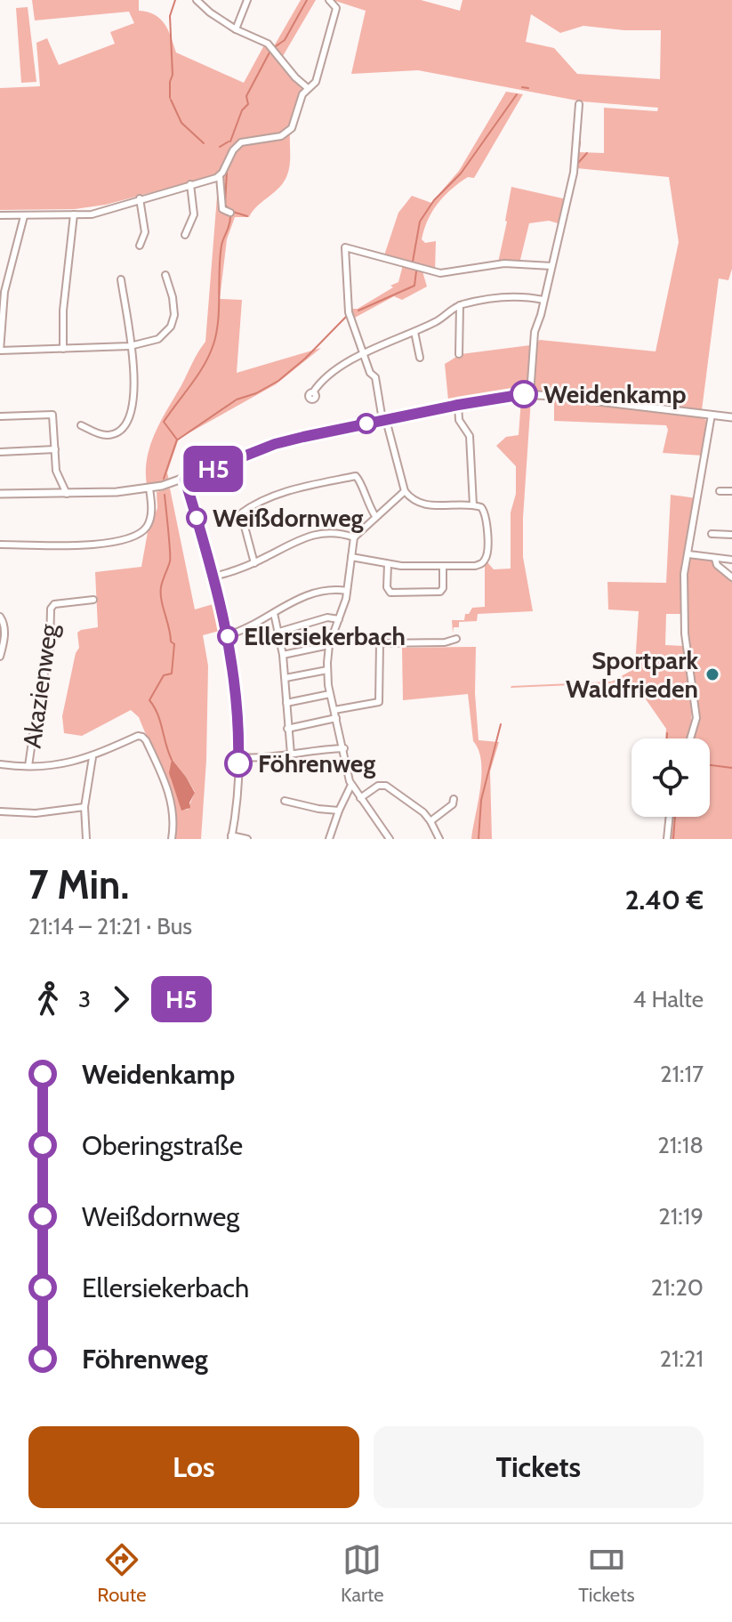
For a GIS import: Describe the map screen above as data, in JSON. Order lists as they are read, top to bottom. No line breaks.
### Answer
{"streets":{"street":["Akazienweg"]},"places":["Weidenkamp","Weißdornweg","Ellersiekerbach","Sportpark Waldfrieden","Föhrenweg"],"lines":["bus line H5"],"page":{"on_map":"H5","heading":["7 Min.","21:14 – 21:21 · Bus","2.40 €"],"legs":["3","H5","4 Halte"],"list":[{"name":"Weidenkamp","value":"21:17"},{"name":"Oberingstraße","value":"21:18"},{"name":"Weißdornweg","value":"21:19"},{"name":"Ellersiekerbach","value":"21:20"},{"name":"Föhrenweg","value":"21:21"}],"buttons":["Los","Tickets"],"tabs":["Route","Karte","Tickets"]}}
